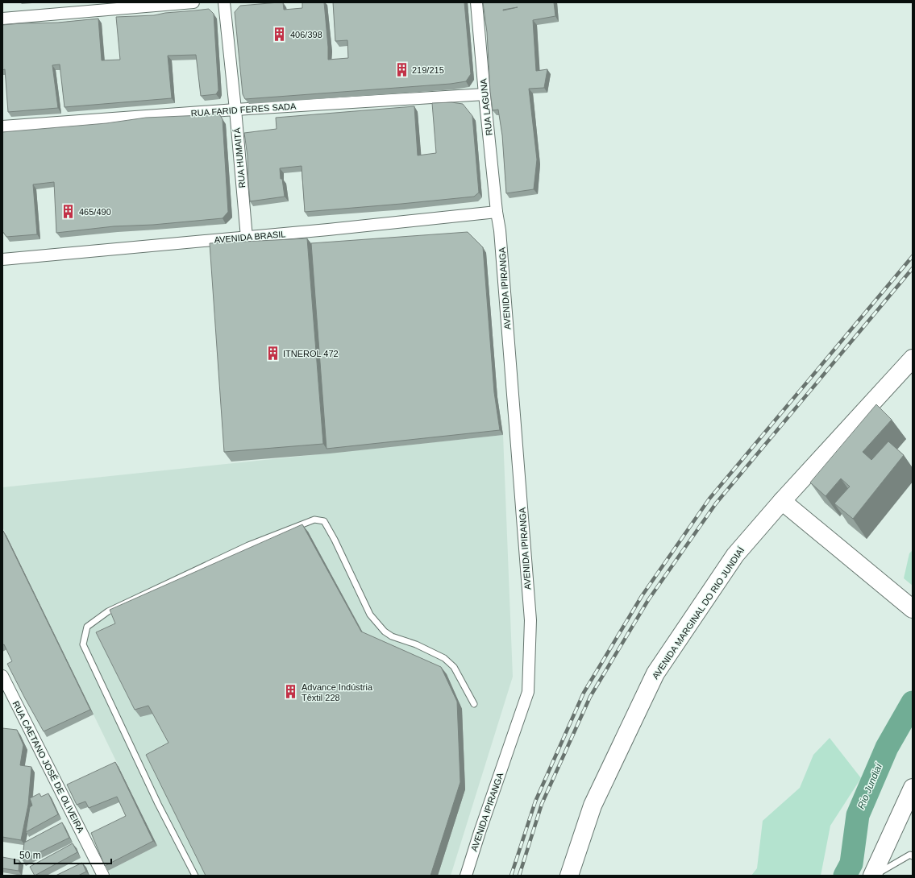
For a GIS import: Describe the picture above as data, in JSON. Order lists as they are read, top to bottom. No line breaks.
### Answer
{"streets":{"main road":["AVENIDA MARGINAL DO RIO JUNDIAÍ"],"street":["RUA LAGUNA","RUA FARID FERES SADA","RUA HUMAITÁ","AVENIDA BRASIL","AVENIDA IPIRANGA","RUA CAETANO JOSÉ DE OLIVEIRA"]},"crossings":[["RUA LAGUNA","RUA FARID FERES SADA"],["RUA LAGUNA","AVENIDA BRASIL"],["RUA LAGUNA","AVENIDA IPIRANGA"],["RUA FARID FERES SADA","RUA HUMAITÁ"],["RUA HUMAITÁ","AVENIDA BRASIL"],["AVENIDA BRASIL","AVENIDA IPIRANGA"]],"water":["Rio Jundiaí"],"places":{"building":["406/398","219/215","465/490","ITNEROL 472","Advance Indústria Têxtil 228"]},"scale_bar":"50 m"}
